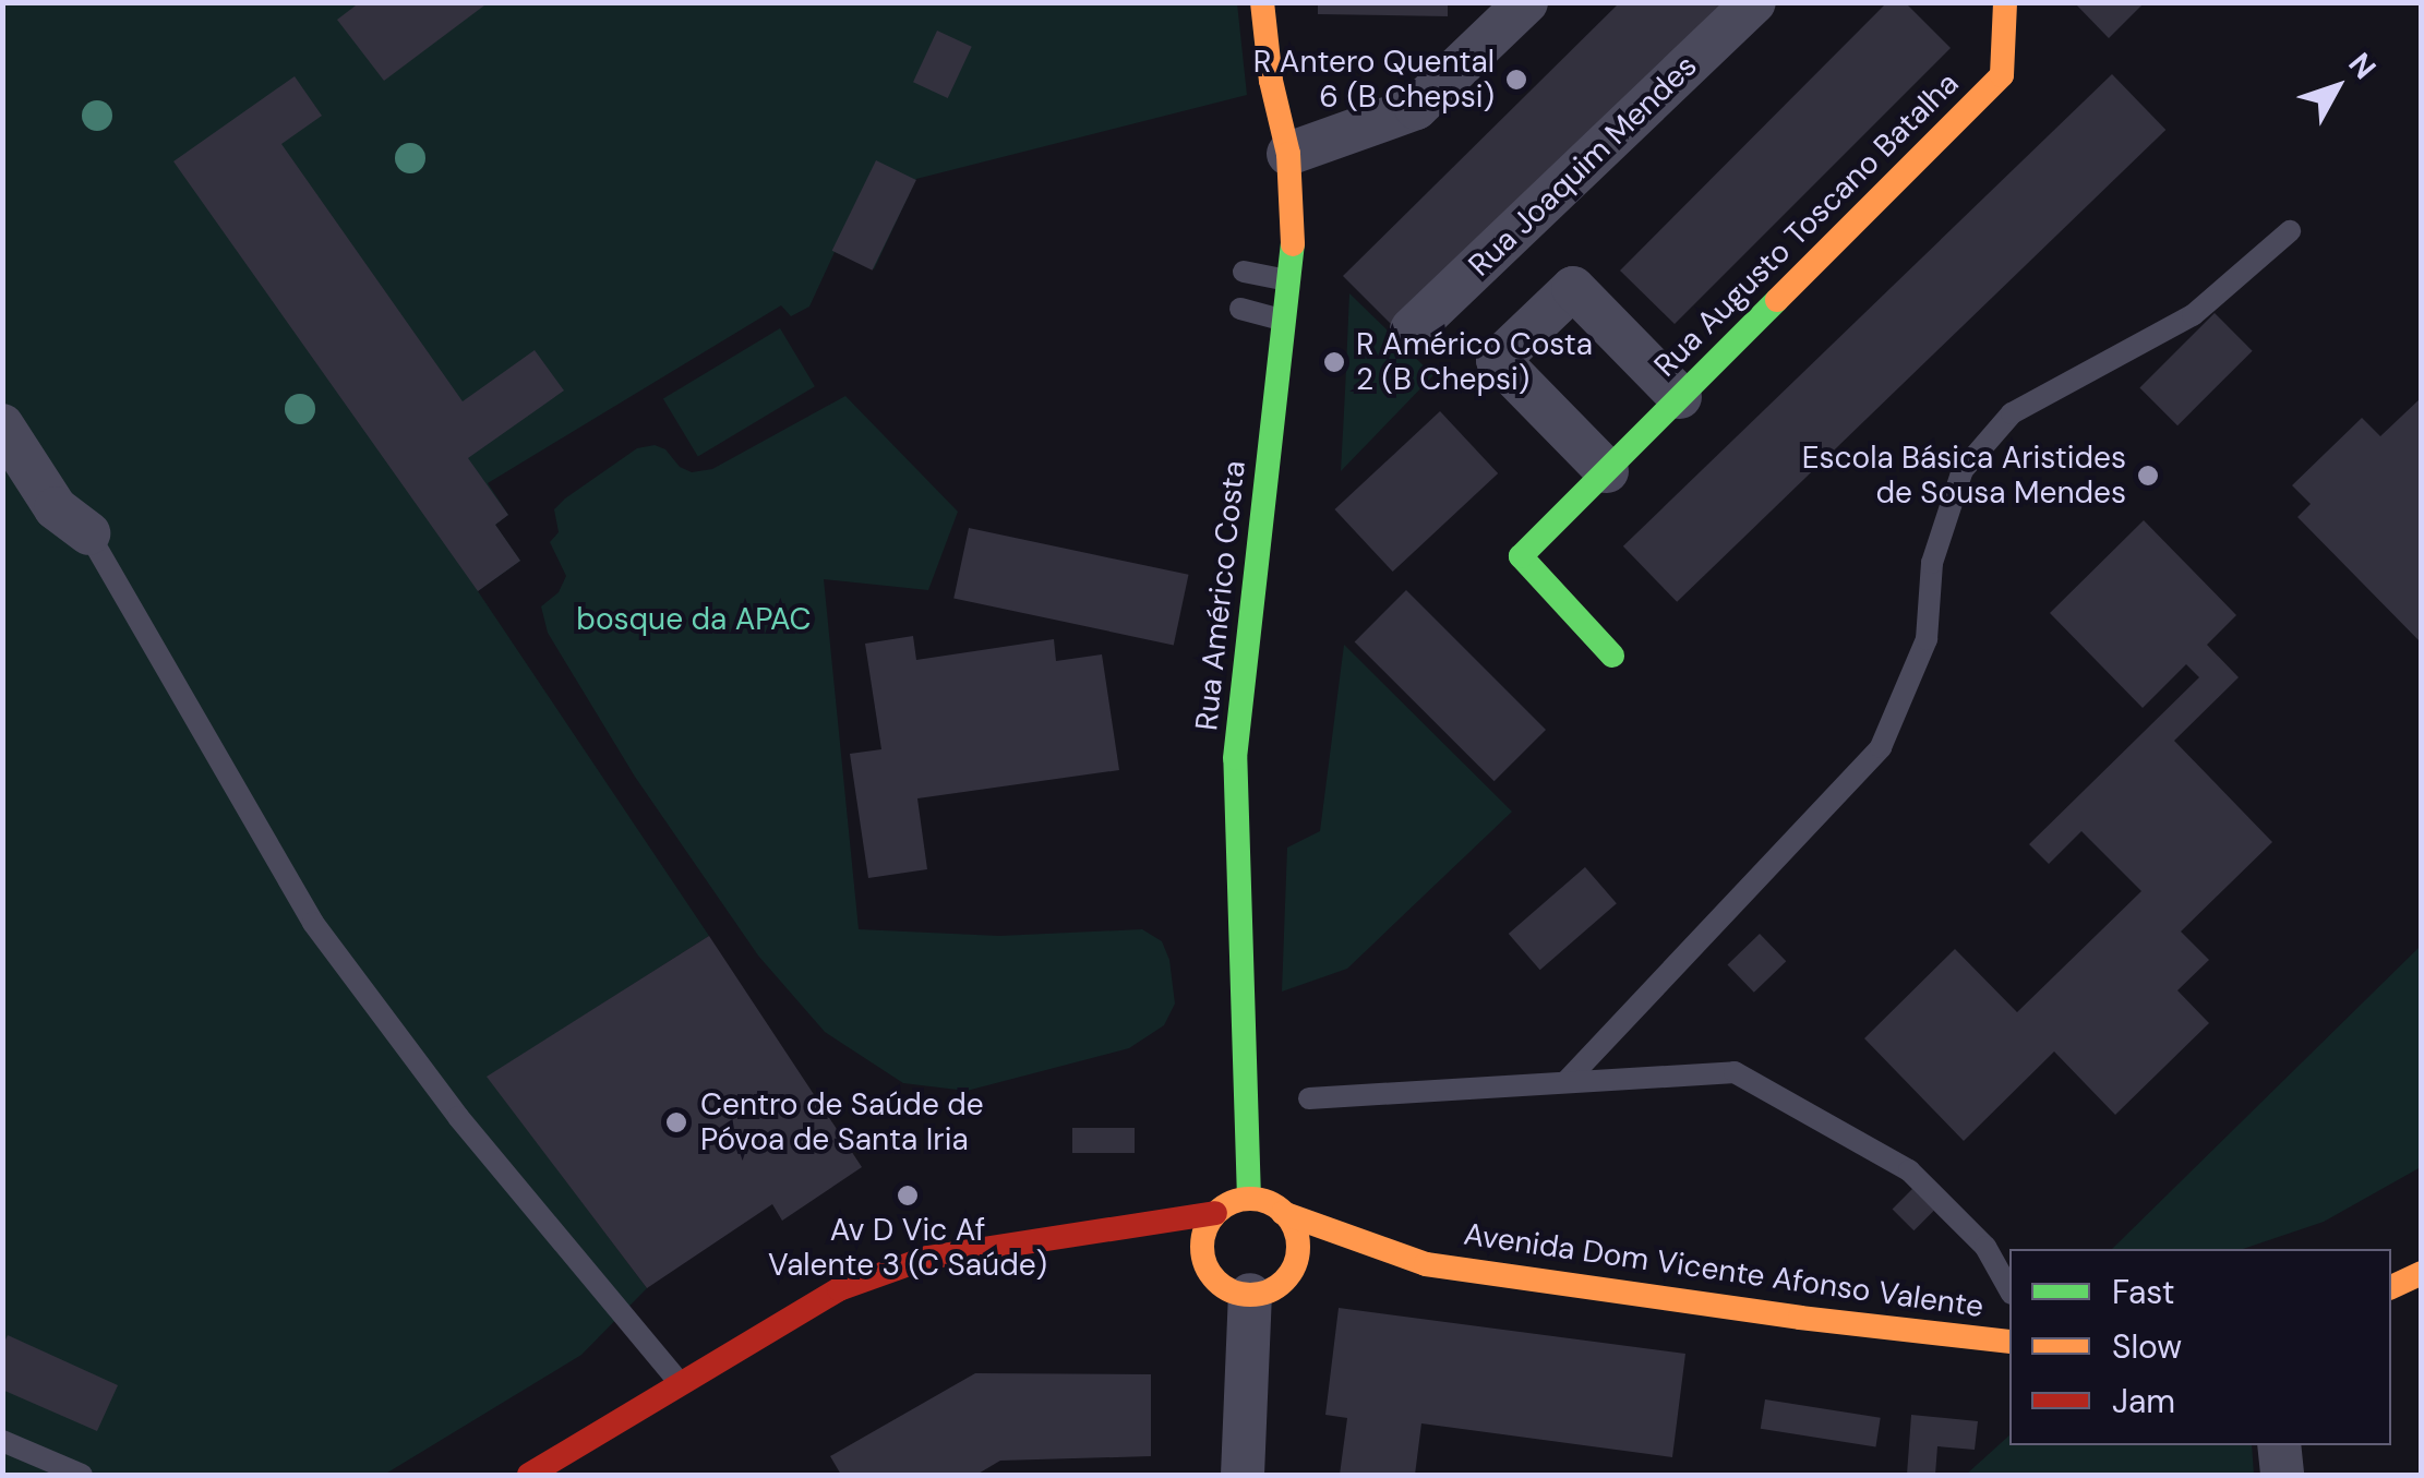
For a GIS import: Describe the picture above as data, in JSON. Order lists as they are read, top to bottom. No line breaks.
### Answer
{"streets":{"street":["Rua Joaquim Mendes","Rua Augusto Toscano Batalha","Rua Américo Costa","Avenida Dom Vicente Afonso Valente"]},"crossings":[["Rua Américo Costa","Avenida Dom Vicente Afonso Valente"]],"parks":["bosque da APAC"],"places":["R Antero Quental 6 (B Chepsi)","R Américo Costa 2 (B Chepsi)","Escola Básica Aristides de Sousa Mendes","Centro de Saúde de Póvoa de Santa Iria","Av D Vic Af Valente 3 (C Saúde)"],"legend":["Fast","Slow","Jam"],"north":"top right"}
